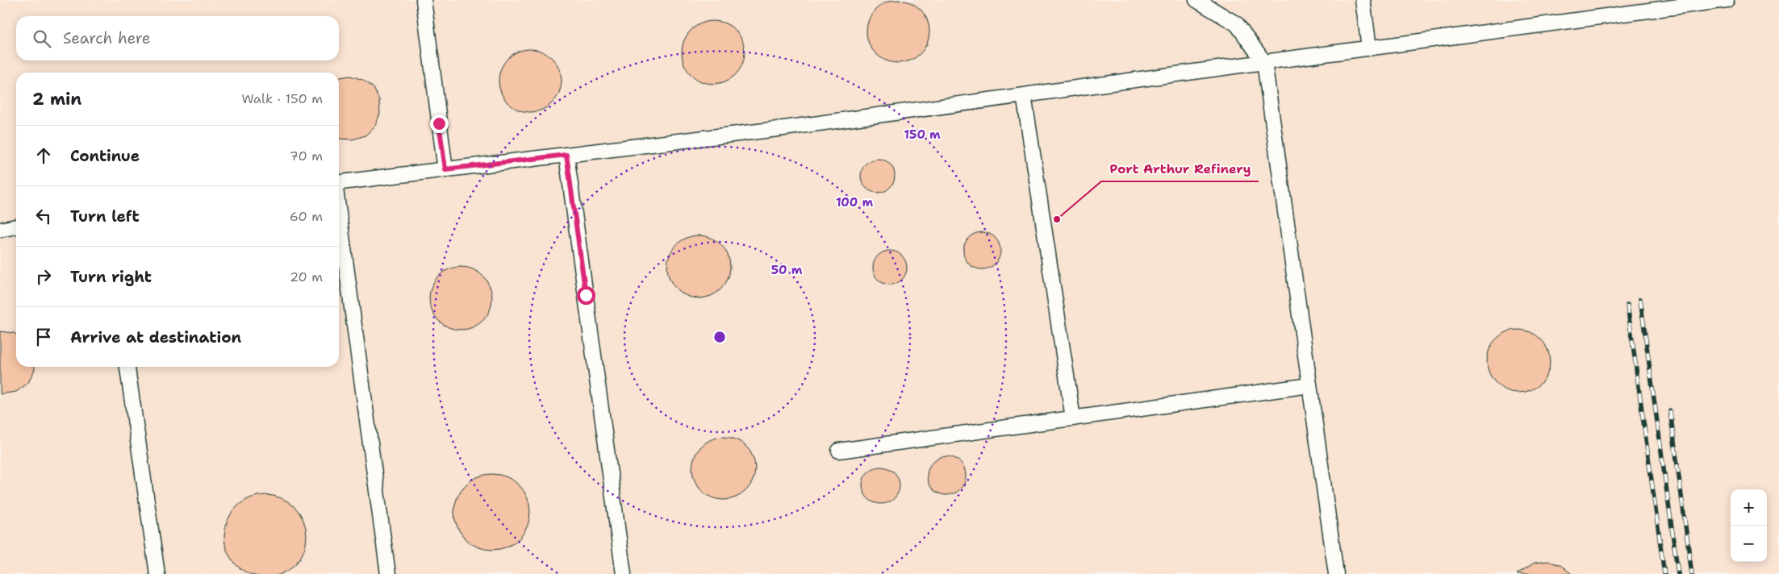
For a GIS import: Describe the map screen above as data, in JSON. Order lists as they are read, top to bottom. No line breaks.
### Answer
{"places":["Port Arthur Refinery"],"page":{"search":"Search here","heading":["2 min","Walk · 150 m"],"list":[["Continue","70 m"],["Turn left","60 m"],["Turn right","20 m"],"Arrive at destination"],"map_buttons":["+","−"]},"rings":["150 m","100 m","50 m"]}
